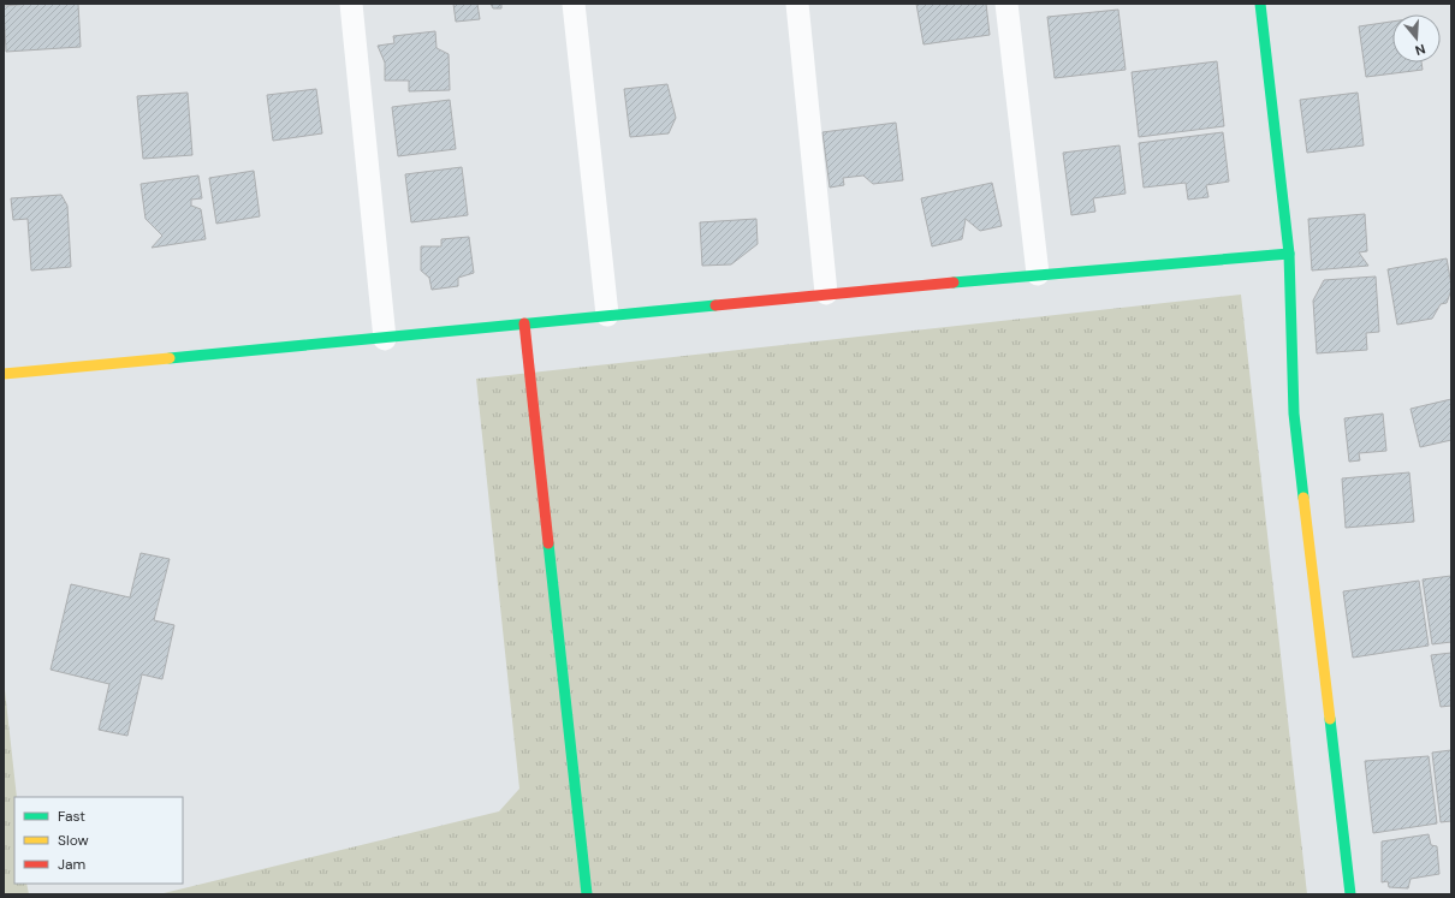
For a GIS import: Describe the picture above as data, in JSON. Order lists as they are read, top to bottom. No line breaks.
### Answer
{"legend":["Fast","Slow","Jam"],"north":"bottom"}
